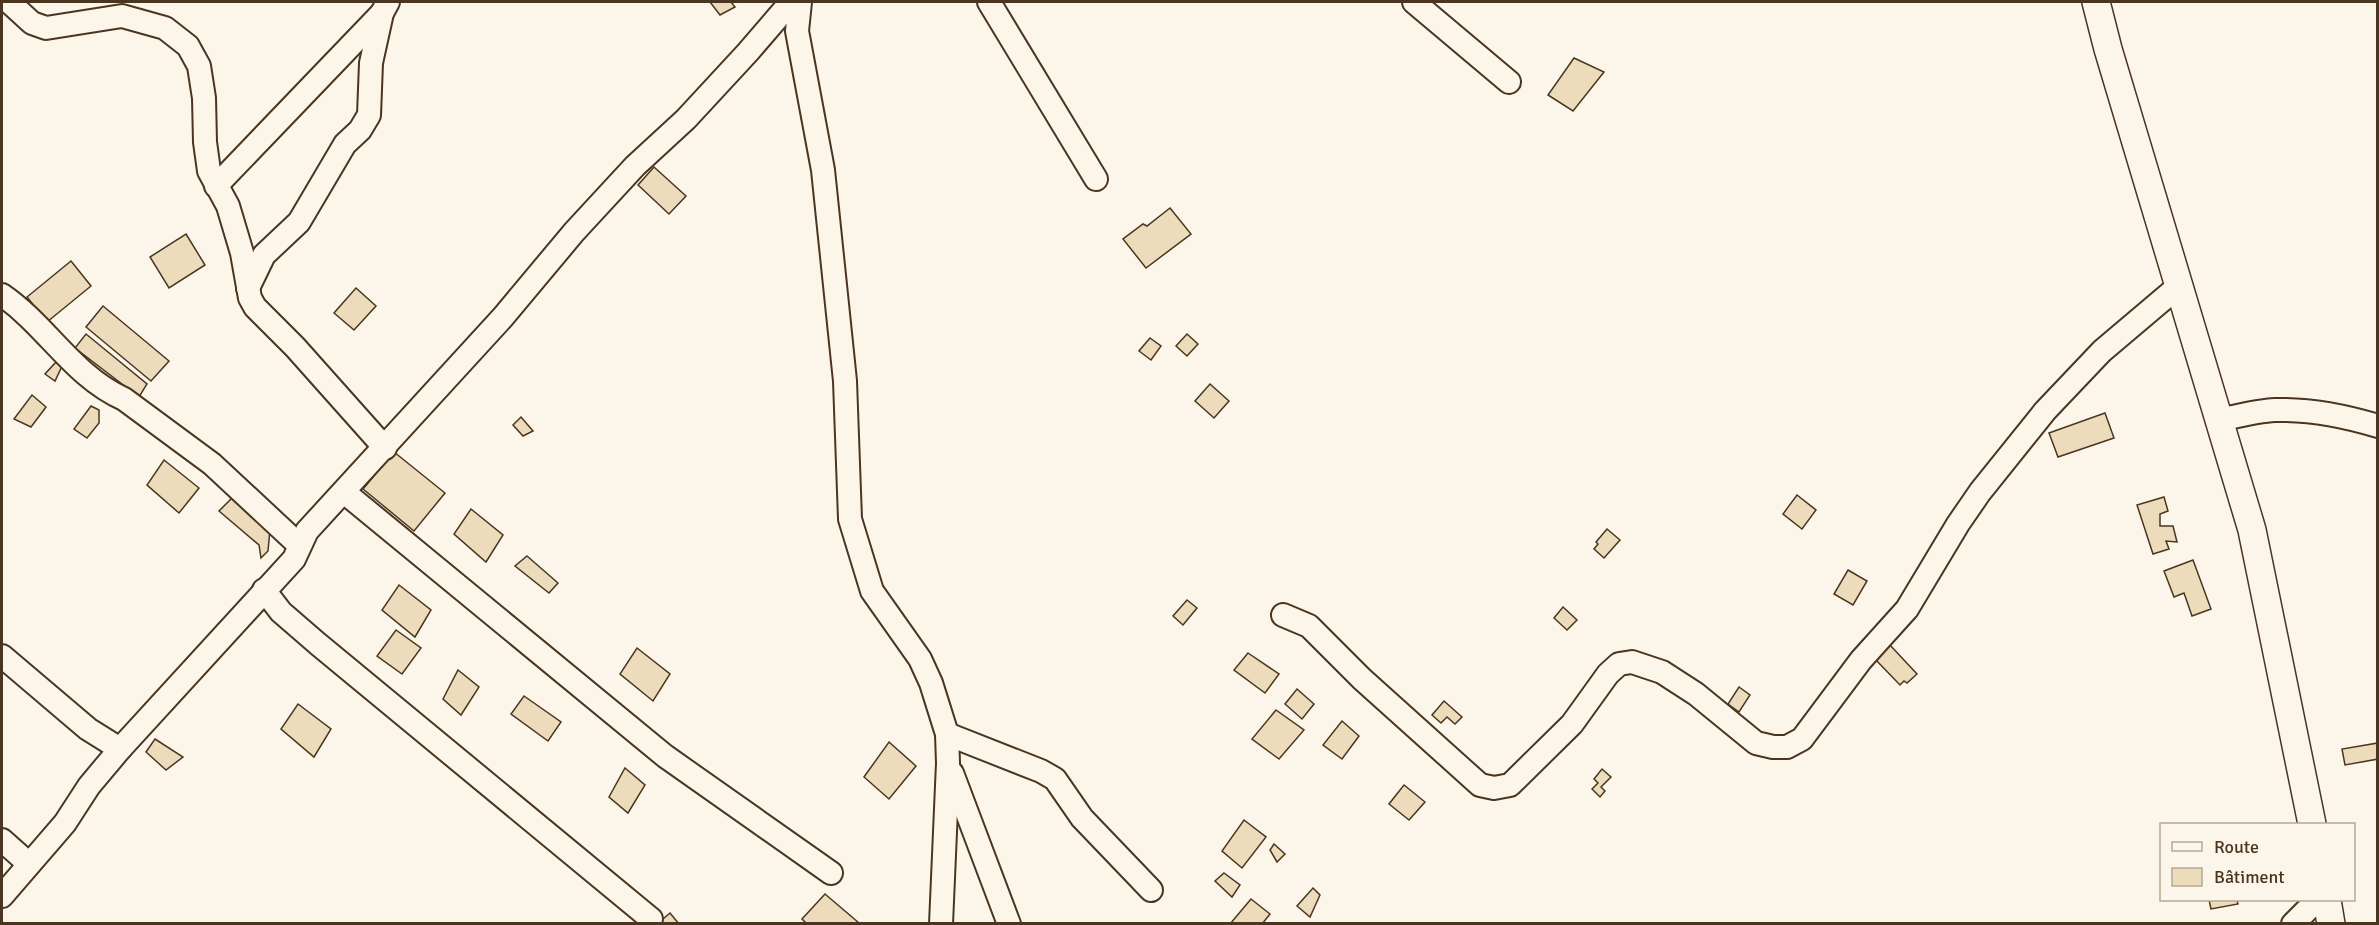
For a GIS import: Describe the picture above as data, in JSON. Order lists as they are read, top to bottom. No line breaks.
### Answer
{"legend":["Route","Bâtiment"]}
